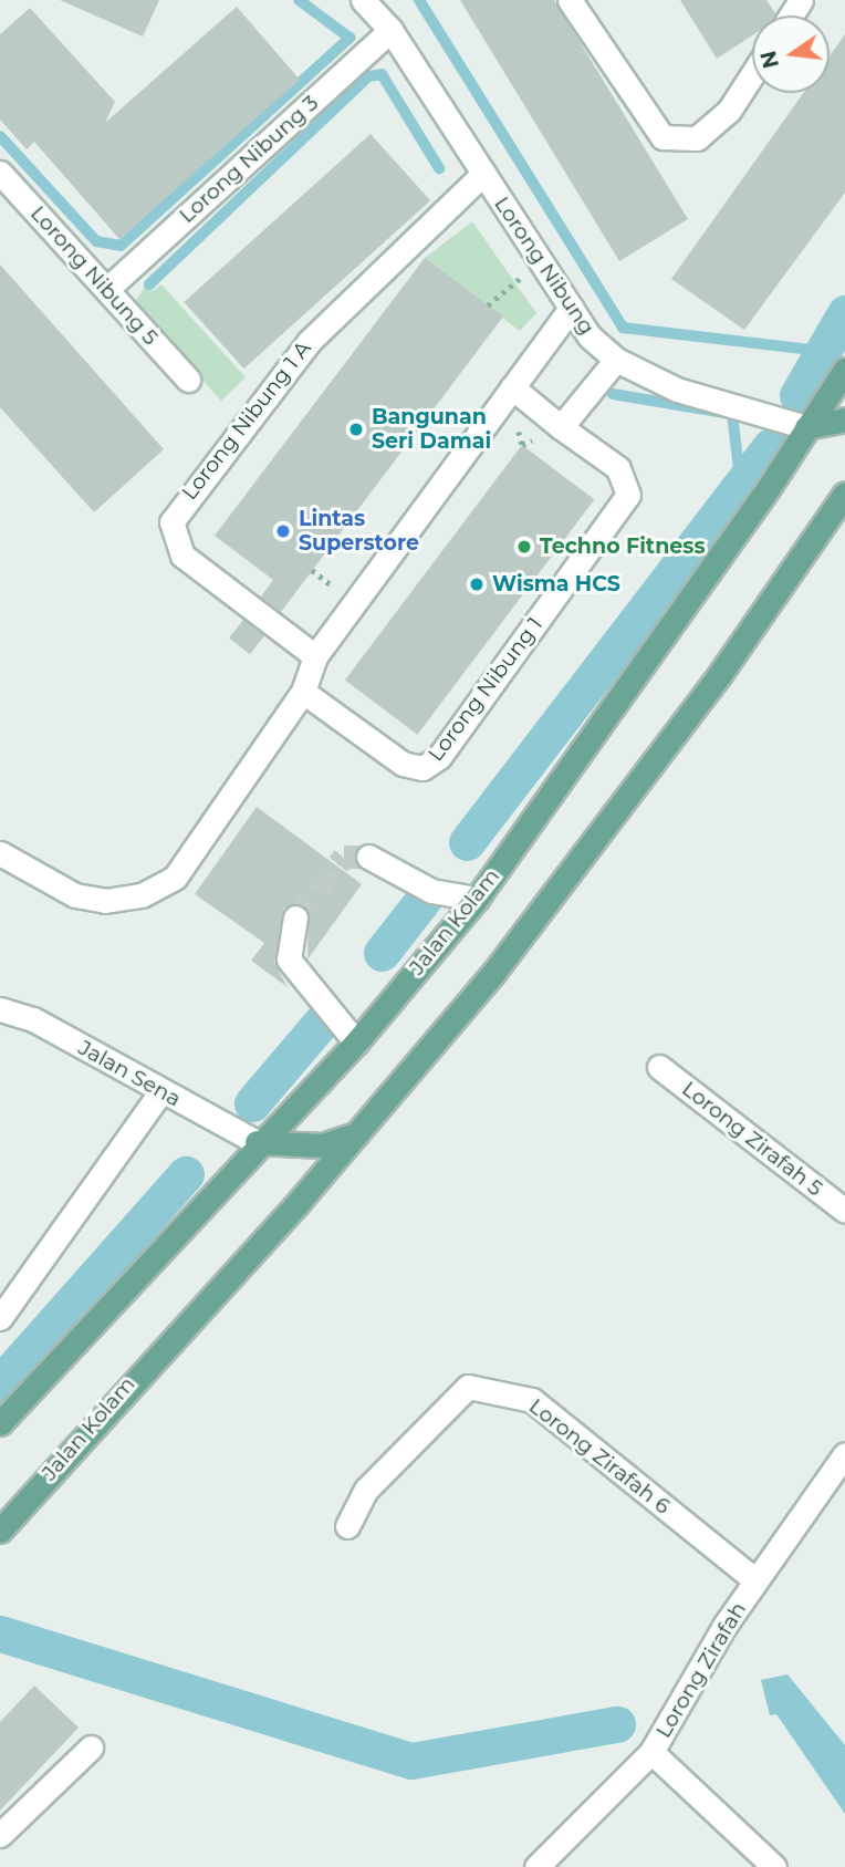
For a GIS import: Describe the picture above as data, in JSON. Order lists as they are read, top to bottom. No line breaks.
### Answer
{"streets":{"main road":["Jalan Kolam"],"street":["Lorong Nibung 3","Lorong Nibung","Lorong Nibung 5","Lorong Nibung 1 A","Lorong Nibung 1","Jalan Sena","Lorong Zirafah 5","Lorong Zirafah 6","Lorong Zirafah"]},"crossings":[["Lorong Nibung 3","Lorong Nibung"],["Lorong Nibung 3","Lorong Nibung 5"],["Lorong Nibung","Lorong Nibung 1 A"],["Lorong Nibung","Jalan Kolam"],["Jalan Kolam","Jalan Sena"],["Lorong Zirafah 6","Lorong Zirafah"]],"places":["Bangunan Seri Damai","Lintas Superstore","Techno Fitness","Wisma HCS"],"north":"left"}
